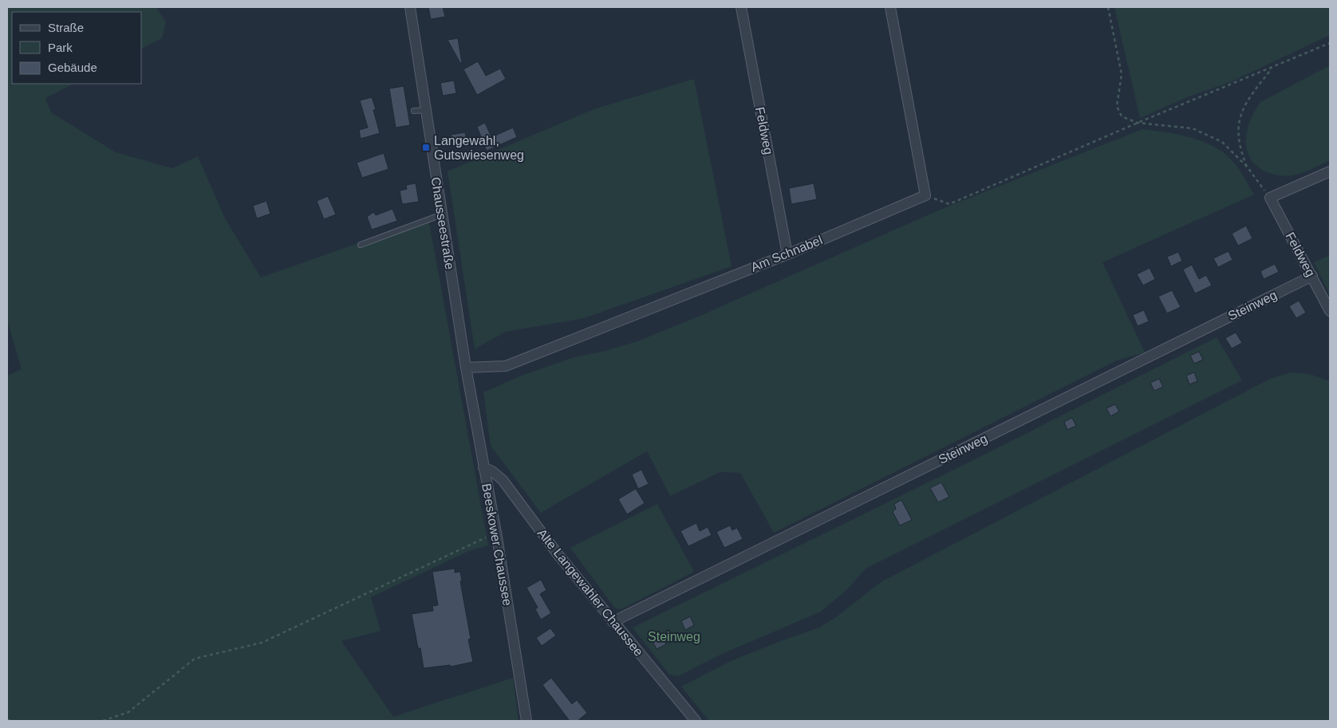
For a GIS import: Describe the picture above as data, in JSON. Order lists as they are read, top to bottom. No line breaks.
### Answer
{"streets":{"street":["Feldweg","Chausseestraße","Am Schnabel","Steinweg","Beeskower Chaussee","Alte Langewahler Chaussee"]},"crossings":[["Feldweg","Am Schnabel"],["Feldweg","Steinweg"],["Chausseestraße","Am Schnabel"],["Chausseestraße","Beeskower Chaussee"],["Am Schnabel","Beeskower Chaussee"],["Steinweg","Alte Langewahler Chaussee"],["Beeskower Chaussee","Alte Langewahler Chaussee"]],"parks":["Steinweg"],"places":{"transit":["Langewahl, Gutswiesenweg"]},"legend":["Straße","Park","Gebäude"]}
